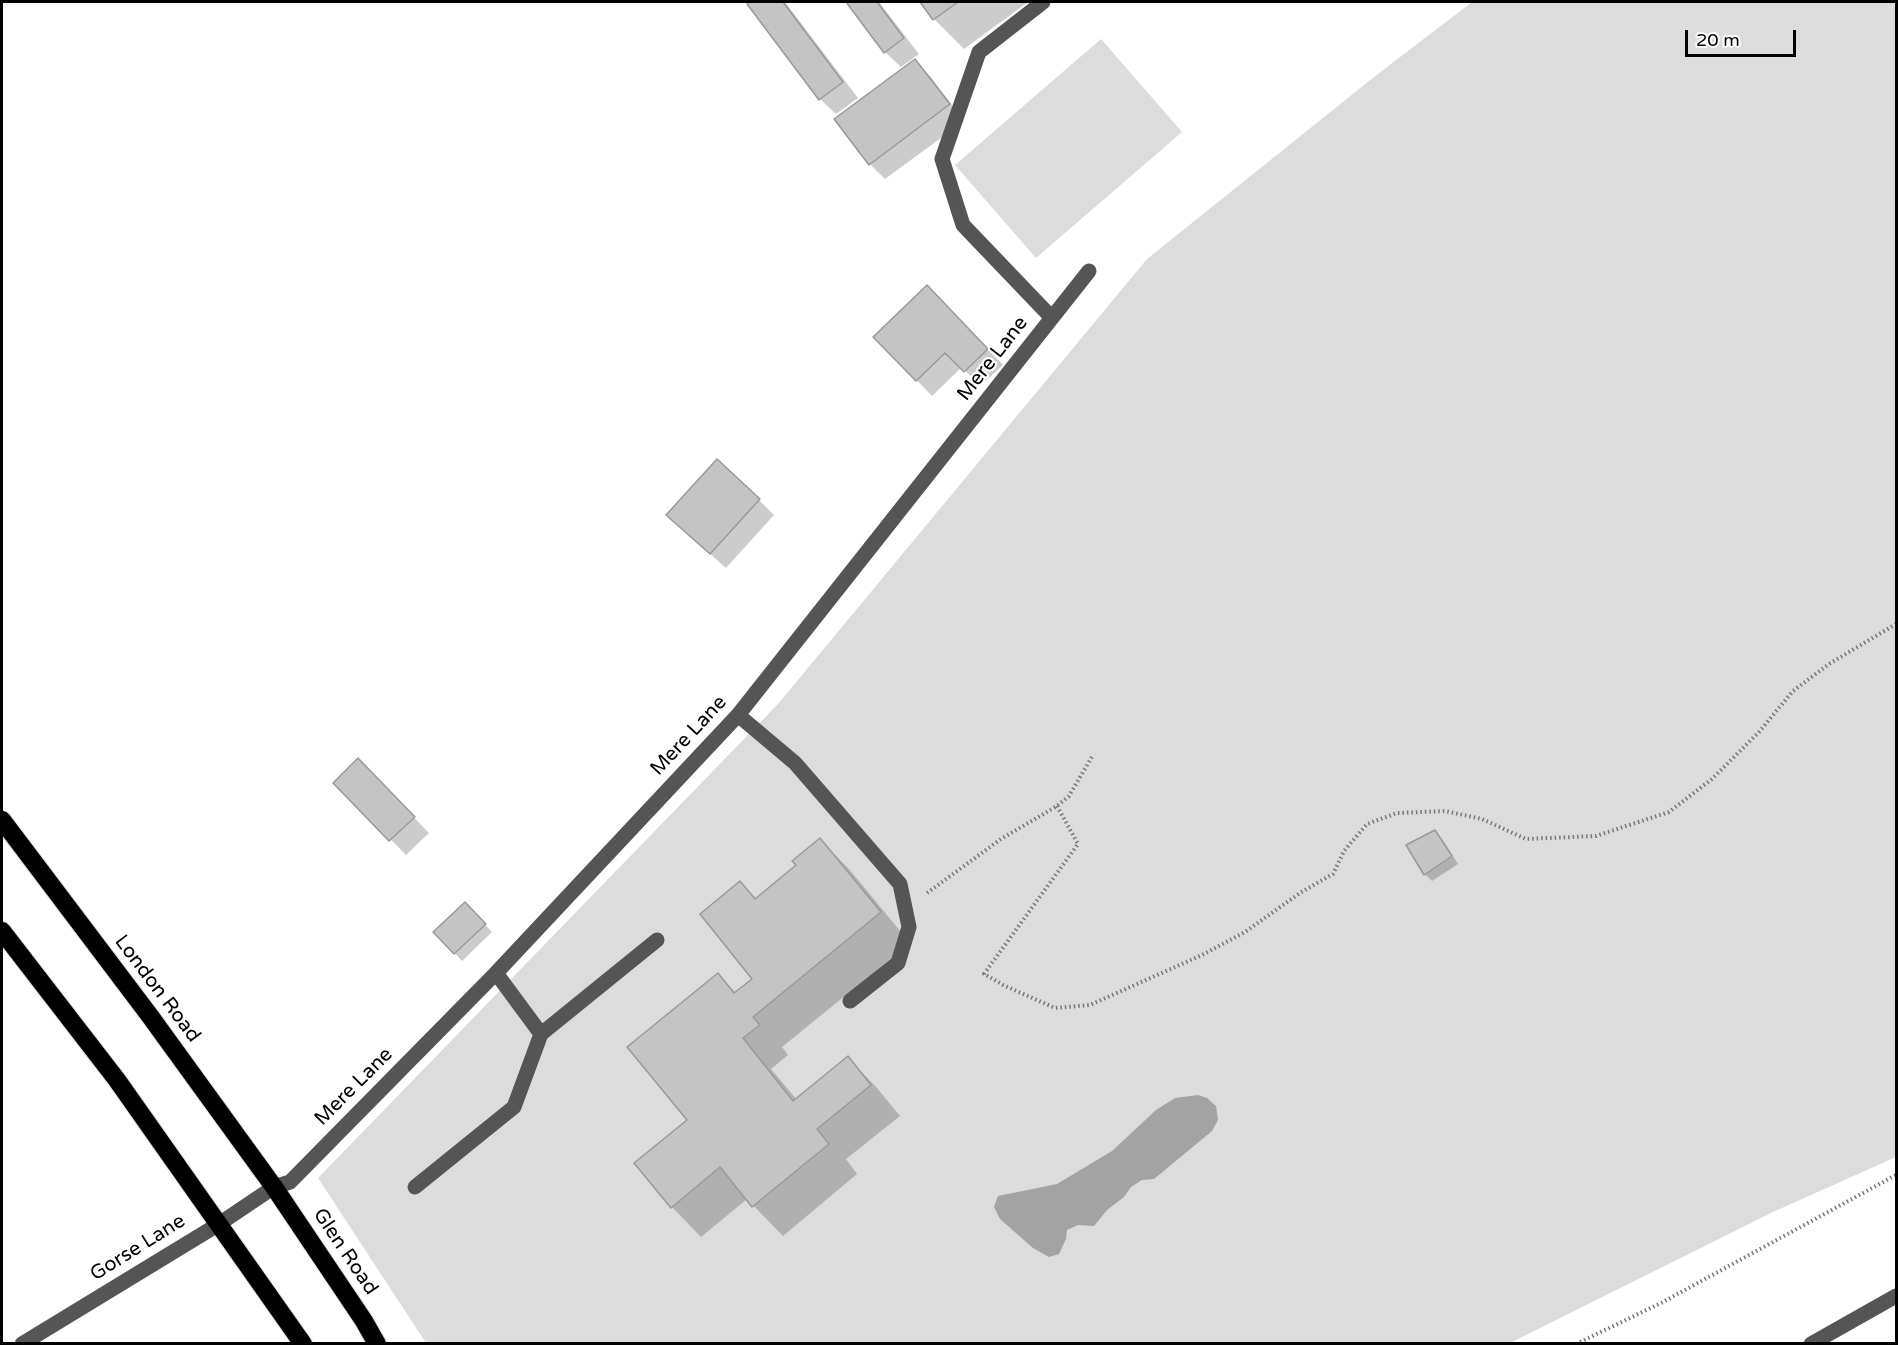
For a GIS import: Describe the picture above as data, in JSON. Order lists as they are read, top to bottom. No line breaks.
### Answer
{"streets":{"highway":["London Road","Glen Road"],"street":["Mere Lane","Gorse Lane"]},"crossings":[["Mere Lane","London Road"],["Mere Lane","Gorse Lane"],["Mere Lane","Glen Road"],["London Road","Gorse Lane"],["London Road","Glen Road"],["Gorse Lane","Glen Road"]],"scale_bar":"20 m"}
